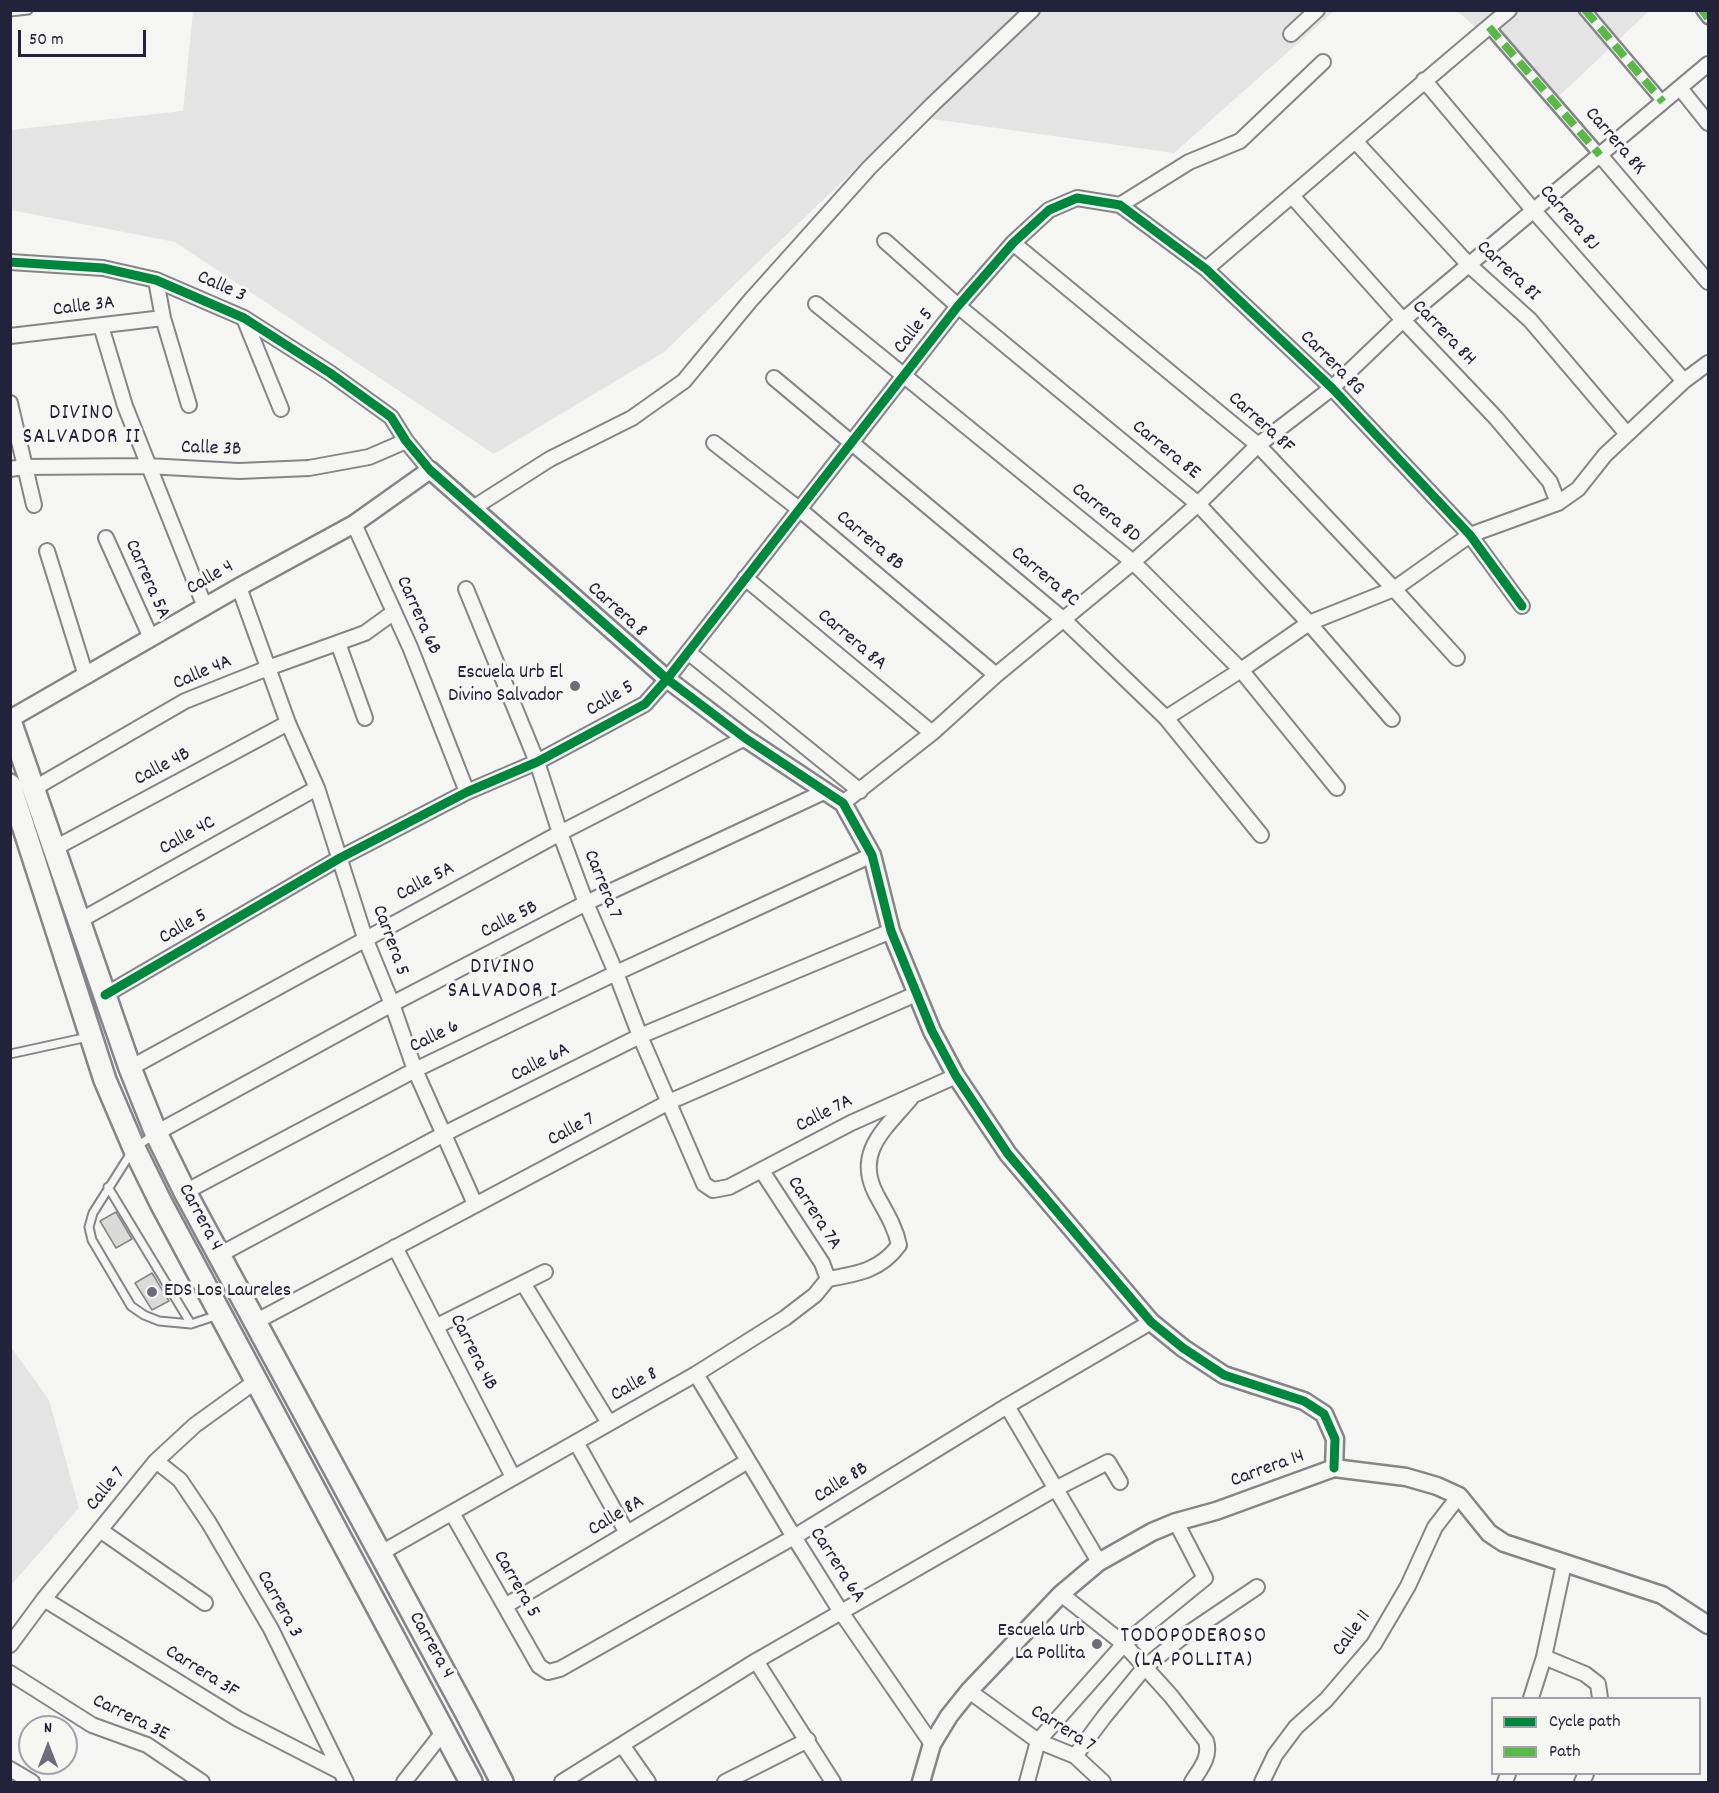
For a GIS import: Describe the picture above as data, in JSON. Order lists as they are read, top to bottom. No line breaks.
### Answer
{"streets":{"main road":["Carrera 4"],"street":["Carrera 8K","Carrera 8J","Carrera 8I","Calle 3","Calle 3A","Calle 5","Carrera 8H","Carrera 8G","Carrera 8F","Calle 3B","Carrera 8E","Carrera 8D","Carrera 8B","Carrera 8C","Calle 4","Carrera 5A","Carrera 8","Carrera 6B","Carrera 8A","Calle 4A","Calle 4B","Calle 4C","Calle 5A","Carrera 7","Calle 5B","Carrera 5","Calle 6","Calle 6A","Calle 7A","Calle 7","Carrera 7A","Carrera 4B","Calle 8","Carrera 14","Calle 8B","Calle 8A","Carrera 6A","Carrera 3","Calle 11","Carrera 3F","Carrera 3E"]},"crossings":[["Calle 3","Carrera 8"],["Calle 5","Carrera 8G"],["Calle 5","Carrera 8F"],["Calle 5","Carrera 8E"],["Calle 5","Carrera 8D"],["Calle 5","Carrera 8B"],["Calle 5","Carrera 8C"],["Calle 5","Carrera 8"],["Calle 5","Carrera 6B"],["Calle 5","Carrera 8A"],["Calle 5","Carrera 7"],["Calle 5","Carrera 5"],["Calle 5","Carrera 4"],["Calle 3B","Carrera 8"],["Calle 4","Carrera 5A"],["Calle 4","Carrera 8"],["Calle 4","Carrera 6B"],["Calle 4","Carrera 5"],["Calle 4","Carrera 4"],["Carrera 8","Calle 5A"],["Carrera 8","Calle 5B"],["Carrera 6B","Calle 4A"],["Calle 4A","Carrera 5"],["Calle 4A","Carrera 4"],["Calle 4B","Carrera 5"],["Calle 4B","Carrera 4"],["Calle 4C","Carrera 5"],["Calle 4C","Carrera 4"],["Calle 5A","Carrera 7"],["Calle 5A","Carrera 5"],["Calle 5A","Carrera 4"],["Carrera 7","Calle 5B"],["Carrera 7","Calle 6"],["Carrera 7","Calle 6A"],["Carrera 7","Calle 7A"],["Carrera 7","Calle 7"],["Carrera 7","Carrera 14"],["Calle 5B","Carrera 5"],["Calle 5B","Carrera 4"],["Carrera 5","Calle 6"],["Carrera 5","Calle 6A"],["Carrera 5","Calle 7"],["Carrera 5","Calle 8"],["Carrera 5","Calle 8B"],["Carrera 5","Calle 8A"],["Calle 6","Carrera 4"],["Calle 6A","Carrera 4"],["Calle 7A","Carrera 7A"],["Calle 7","Carrera 4"],["Calle 7","Carrera 4B"],["Calle 7","Carrera 3"],["Calle 7","Carrera 3F"],["Carrera 7A","Calle 8"],["Carrera 4","Calle 8"],["Carrera 4B","Calle 8"],["Calle 8","Carrera 6A"],["Carrera 14","Carrera 6A"],["Carrera 14","Calle 11"],["Calle 8B","Carrera 6A"],["Calle 8A","Carrera 6A"],["Carrera 3","Carrera 3F"]],"districts":["DIVINO SALVADOR II","DIVINO SALVADOR I","TODOPODEROSO (LA POLLITA)"],"places":["Escuela Urb El Divino Salvador","EDS Los Laureles","Escuela Urb La Pollita"],"legend":["Cycle path","Path"],"scale_bar":"50 m","north":"top"}
